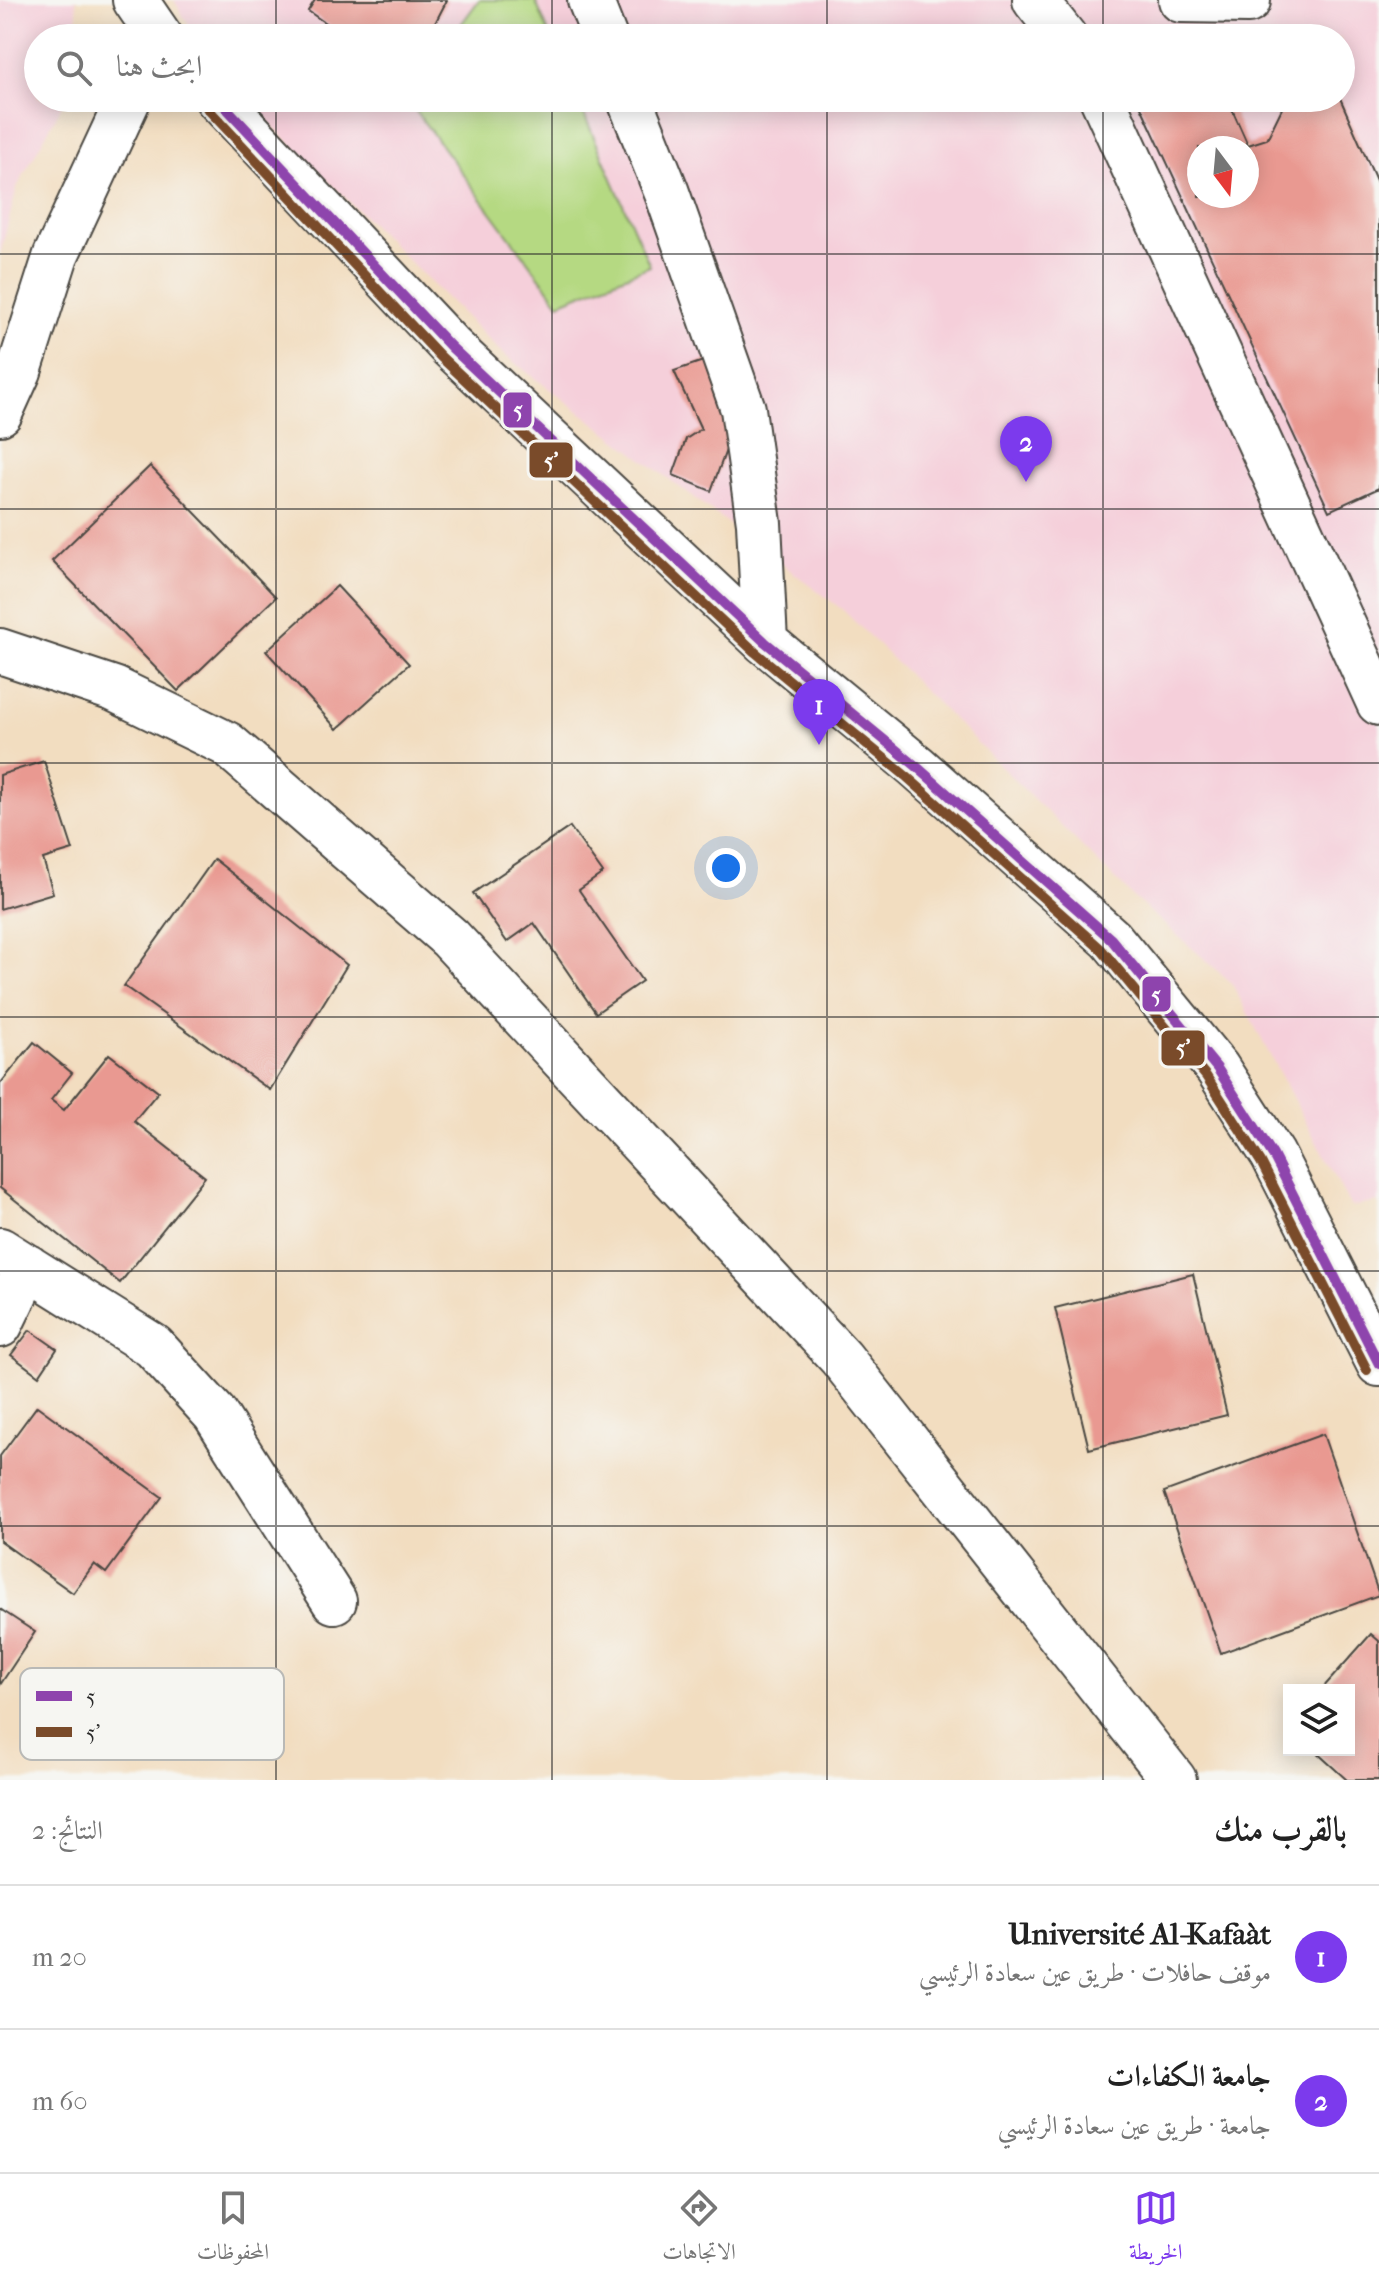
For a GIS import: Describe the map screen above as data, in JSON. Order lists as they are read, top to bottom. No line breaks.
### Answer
{"lines":["transit line 5","transit line 5'"],"legend":["5","5'"],"north":"bottom","page":{"search":"ابحث هنا","pins":["2","1"],"heading":["بالقرب منك","النتائج: 2"],"list":[{"mark":"1","name":"Université Al-Kafaàt","note":"موقف حافلات · طريق عين سعادة الرئيسي","value":"20 m"},{"mark":"2","name":"جامعة الكفاءات","note":"جامعة · طريق عين سعادة الرئيسي","value":"60 m"}],"nav":["الخريطة","الاتجاهات","المحفوظات"]}}
